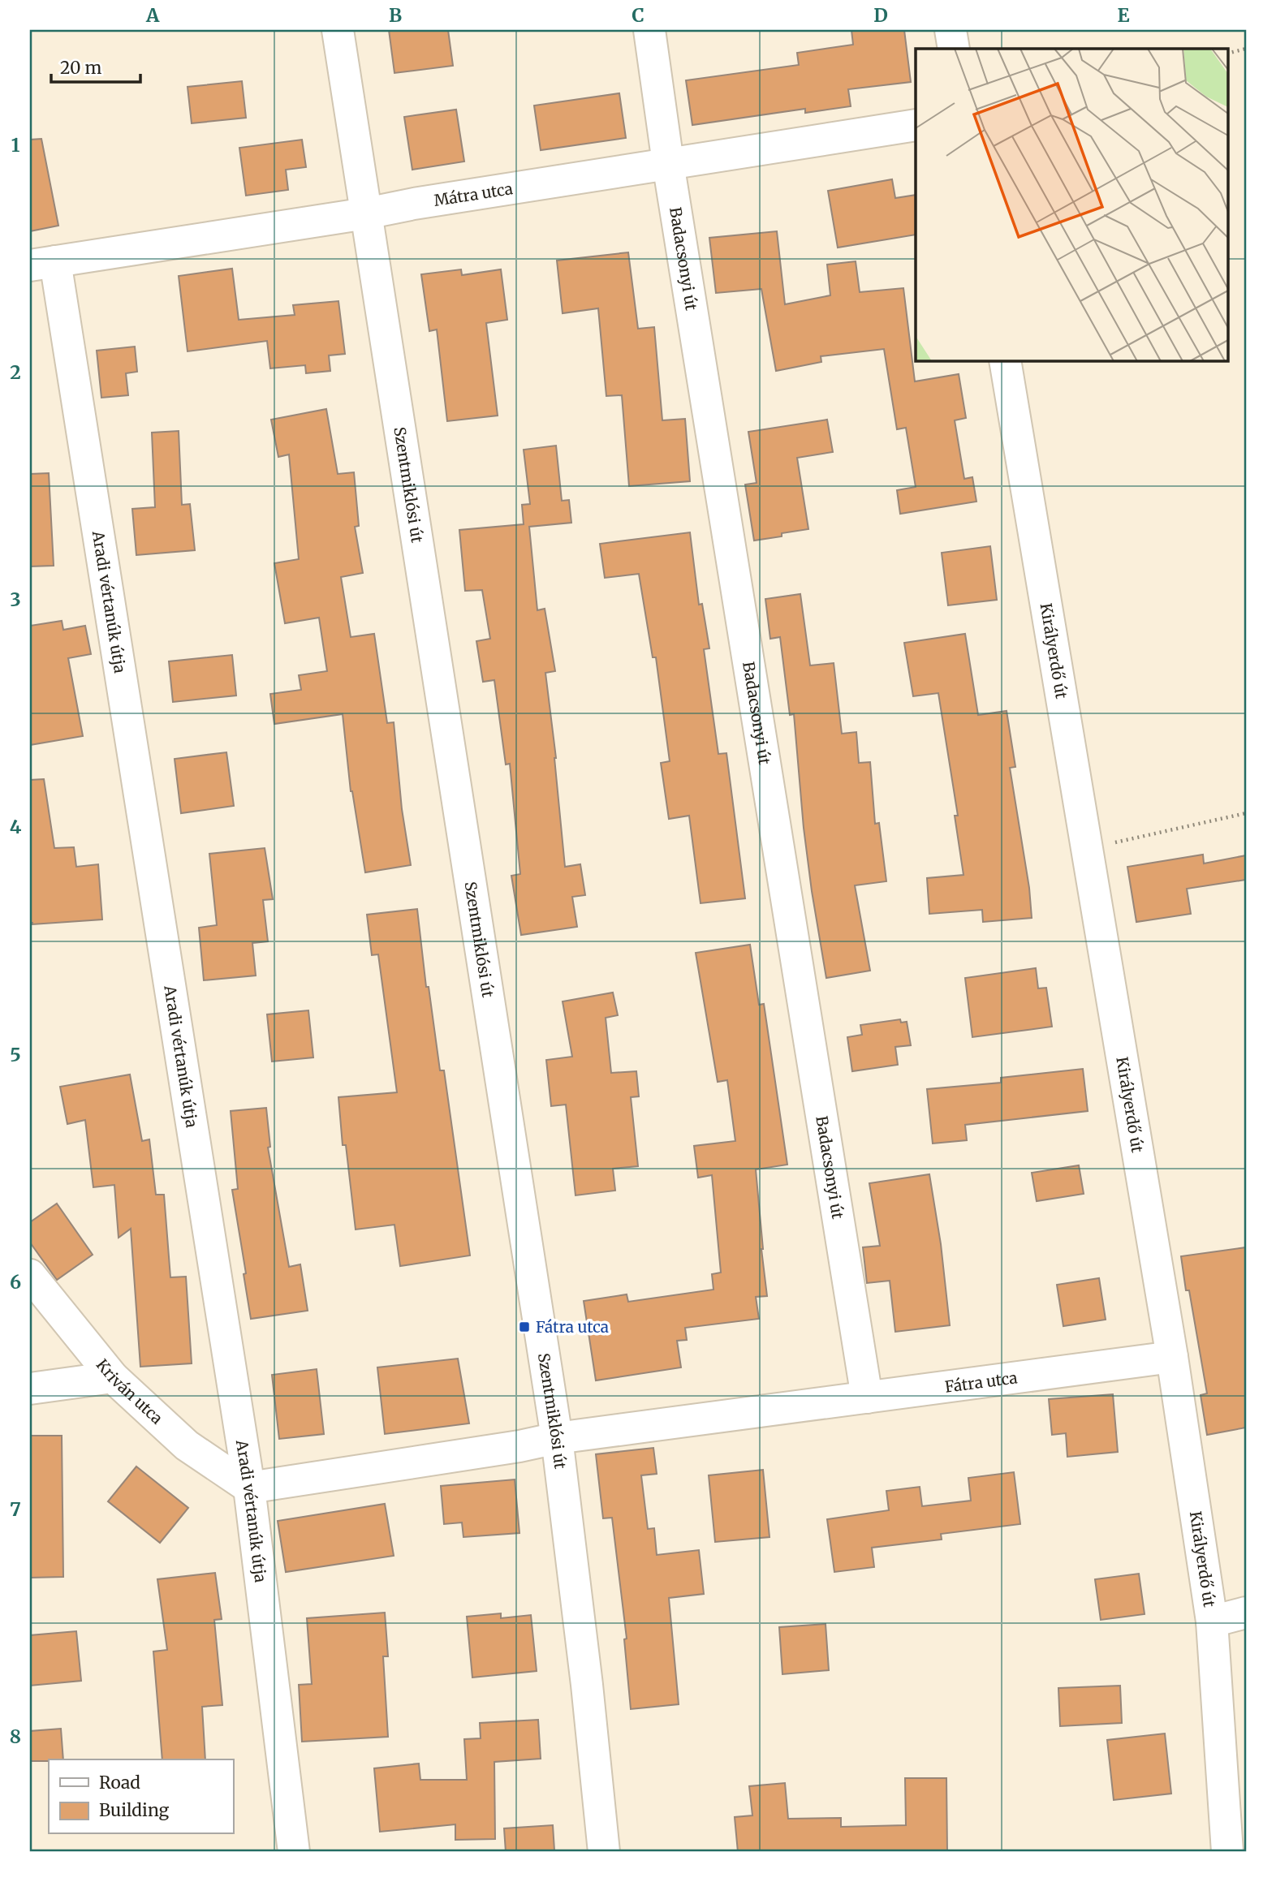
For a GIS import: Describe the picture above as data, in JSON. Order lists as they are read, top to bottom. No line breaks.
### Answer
{"streets":{"street":["Mátra utca","Badacsonyi út","Szentmiklósi út","Aradi vértanúk útja","Királyerdő út","Fátra utca","Kriván utca"]},"crossings":[["Mátra utca","Badacsonyi út"],["Mátra utca","Szentmiklósi út"],["Mátra utca","Aradi vértanúk útja"],["Badacsonyi út","Fátra utca"],["Szentmiklósi út","Fátra utca"],["Aradi vértanúk útja","Fátra utca"],["Aradi vértanúk útja","Kriván utca"],["Királyerdő út","Fátra utca"],["Fátra utca","Kriván utca"]],"places":{"transit":["Fátra utca"]},"legend":["Road","Building"],"scale_bar":"20 m","grid":{"columns":["A","B","C","D","E"],"rows":["1","2","3","4","5","6","7","8"]}}
